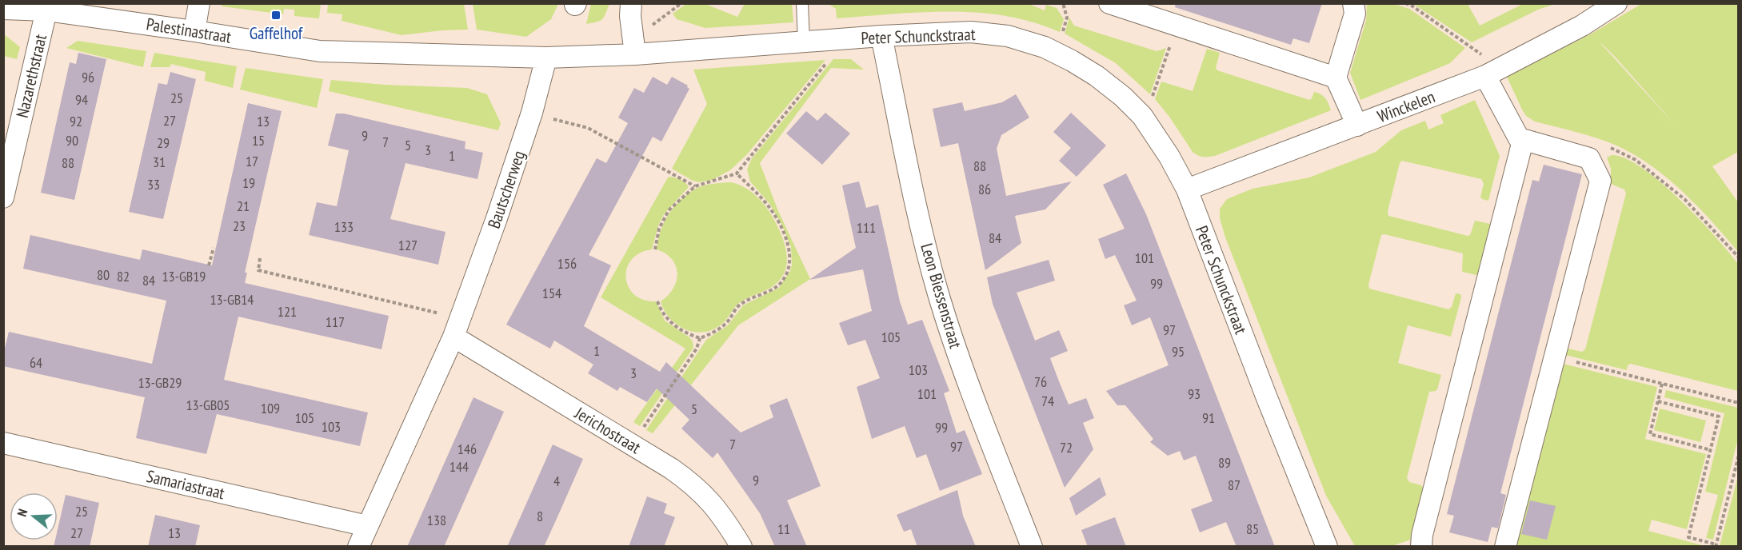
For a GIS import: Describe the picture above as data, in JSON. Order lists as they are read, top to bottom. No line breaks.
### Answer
{"streets":{"street":["Palestinastraat","Peter Schunckstraat","Nazarethstraat","Winckelen","Bautscherweg","Leon Biessenstraat","Jerichostraat","Samariastraat"]},"crossings":[["Palestinastraat","Peter Schunckstraat"],["Palestinastraat","Nazarethstraat"],["Palestinastraat","Bautscherweg"],["Peter Schunckstraat","Winckelen"],["Peter Schunckstraat","Bautscherweg"],["Peter Schunckstraat","Leon Biessenstraat"],["Bautscherweg","Jerichostraat"],["Bautscherweg","Samariastraat"]],"places":{"transit":["Gaffelhof"]},"house_numbers":["96","25","94","27","92","13","9","90","15","7","29","5","3","1","17","31","88","88","19","33","86","21","23","133","111","84","127","101","156","80","82","13-GB19","84","99","154","13-GB14","121","117","97","105","1","95","64","103","3","76","13-GB29","101","93","74","13-GB05","109","5","105","91","103","99","7","97","72","146","89","144","9","4","87","25","8","138","11","85","27","13"],"north":"left"}
